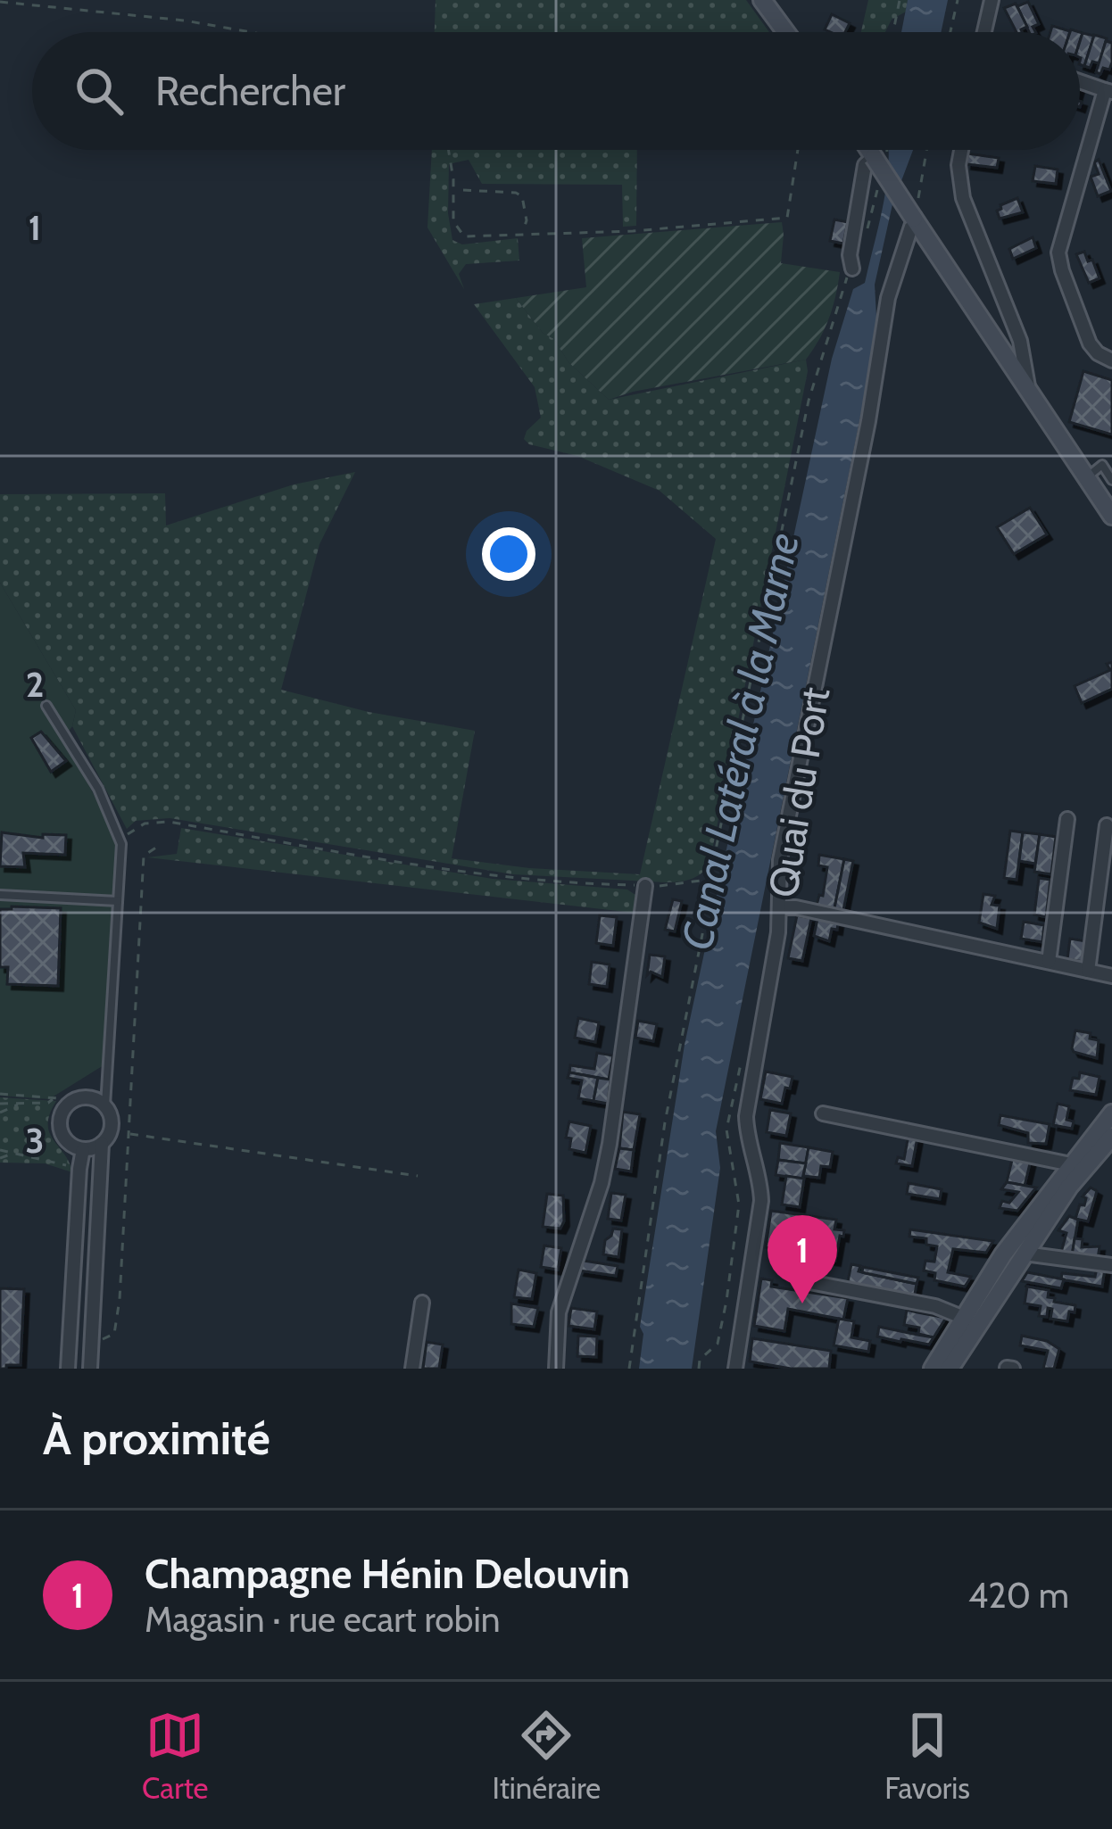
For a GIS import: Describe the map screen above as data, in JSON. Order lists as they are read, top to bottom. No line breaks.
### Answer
{"streets":{"street":["Quai du Port"]},"water":["Canal Latéral à la Marne"],"page":{"search":"Rechercher","pins":"1","heading":"À proximité","list":[{"mark":"1","name":"Champagne Hénin Delouvin","note":"Magasin · rue ecart robin","value":"420 m"}],"nav":["Carte","Itinéraire","Favoris"]},"grid":{"rows":["1","2","3"]}}
